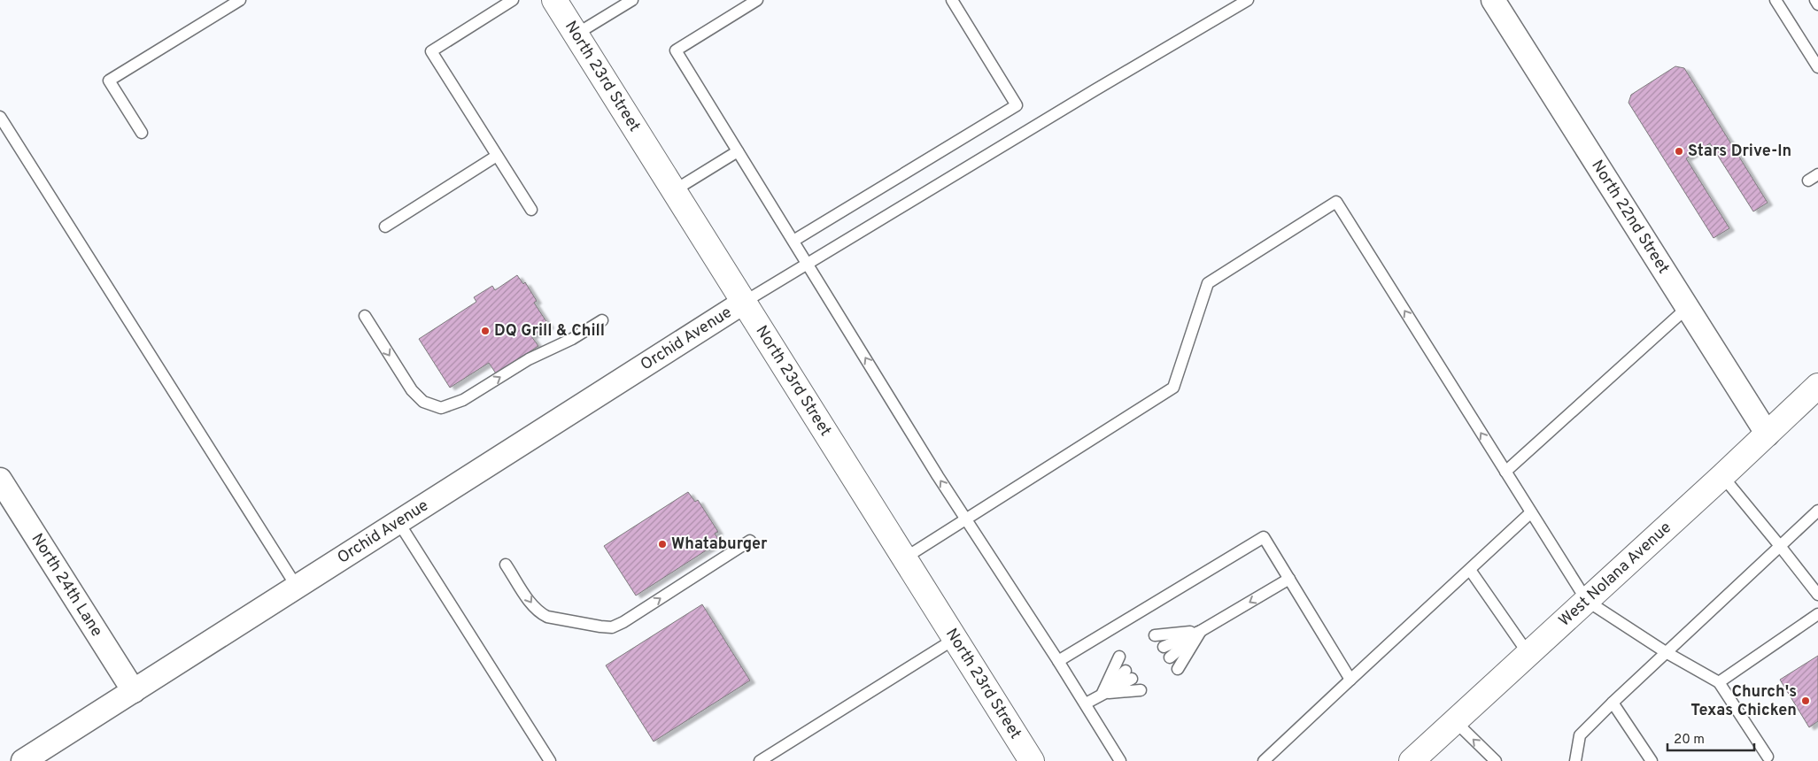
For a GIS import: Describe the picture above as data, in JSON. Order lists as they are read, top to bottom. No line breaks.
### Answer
{"streets":{"main road":["North 23rd Street","West Nolana Avenue"],"street":["North 22nd Street","Orchid Avenue","North 24th Lane"]},"crossings":[["North 23rd Street","Orchid Avenue"],["North 22nd Street","West Nolana Avenue"],["Orchid Avenue","North 24th Lane"]],"places":["Stars Drive-In","DQ Grill & Chill","Whataburger","Church's Texas Chicken"],"scale_bar":"20 m"}
